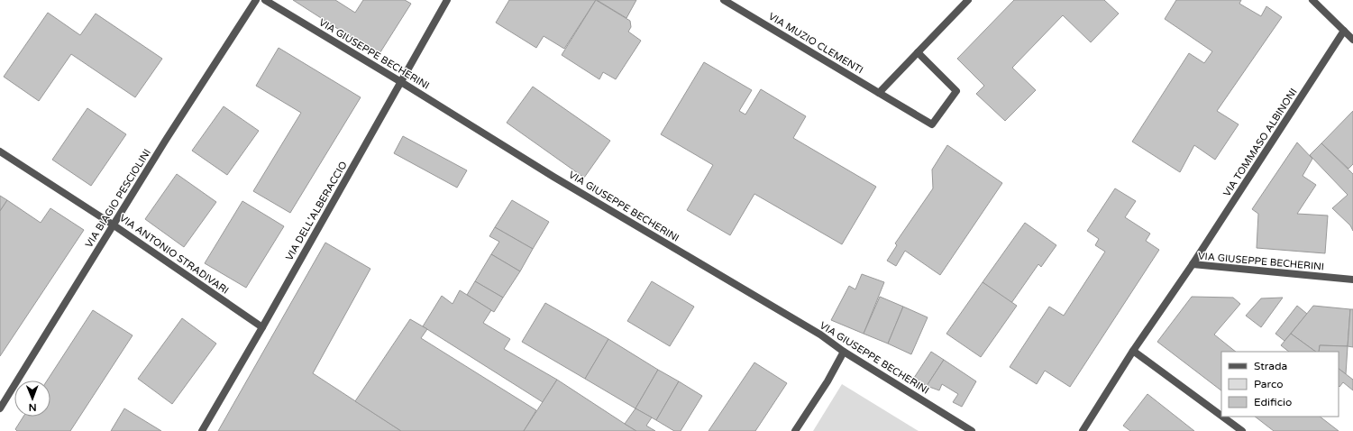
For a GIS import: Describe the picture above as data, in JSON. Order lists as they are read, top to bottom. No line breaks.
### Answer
{"streets":{"street":["VIA MUZIO CLEMENTI","VIA GIUSEPPE BECHERINI","VIA TOMMASO ALBINONI","VIA BIAGIO PESCIOLINI","VIA DELL'ALBERACCIO","VIA ANTONIO STRADIVARI"]},"crossings":[["VIA GIUSEPPE BECHERINI","VIA TOMMASO ALBINONI"],["VIA GIUSEPPE BECHERINI","VIA DELL'ALBERACCIO"],["VIA BIAGIO PESCIOLINI","VIA ANTONIO STRADIVARI"],["VIA DELL'ALBERACCIO","VIA ANTONIO STRADIVARI"]],"legend":["Strada","Parco","Edificio"],"north":"bottom"}
